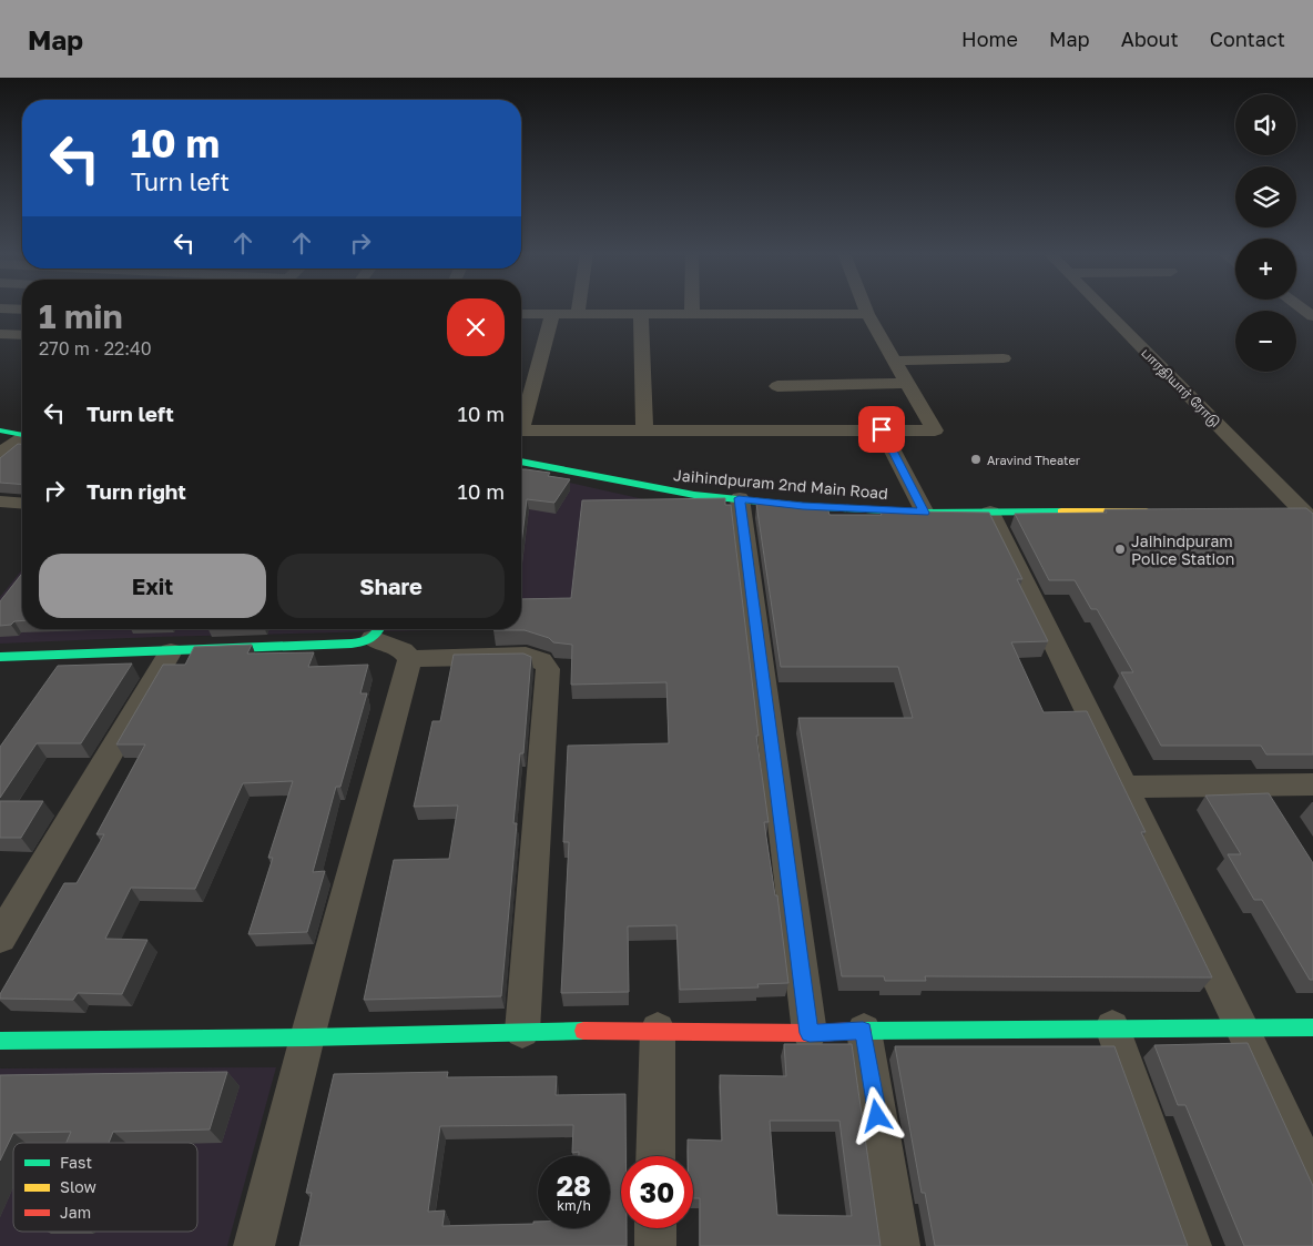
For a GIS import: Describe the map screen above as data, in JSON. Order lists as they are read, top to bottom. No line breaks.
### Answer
{"streets":{"street":["பாரதியார் ரோடு","Jaihindpuram 2nd Main Road"]},"places":["Aravind Theater","Jaihindpuram Police Station"],"legend":["Fast","Slow","Jam"],"page":{"header":"Map","nav":["Home","Map","About","Contact"],"map_buttons":["+","−"],"turn":["10 m","Turn left"],"heading":["1 min","270 m · 22:40"],"list":[{"name":"Turn left","value":"10 m"},{"name":"Turn right","value":"10 m"}],"buttons":["Exit","Share"],"speed":"28 km/h","limit":"30"}}
